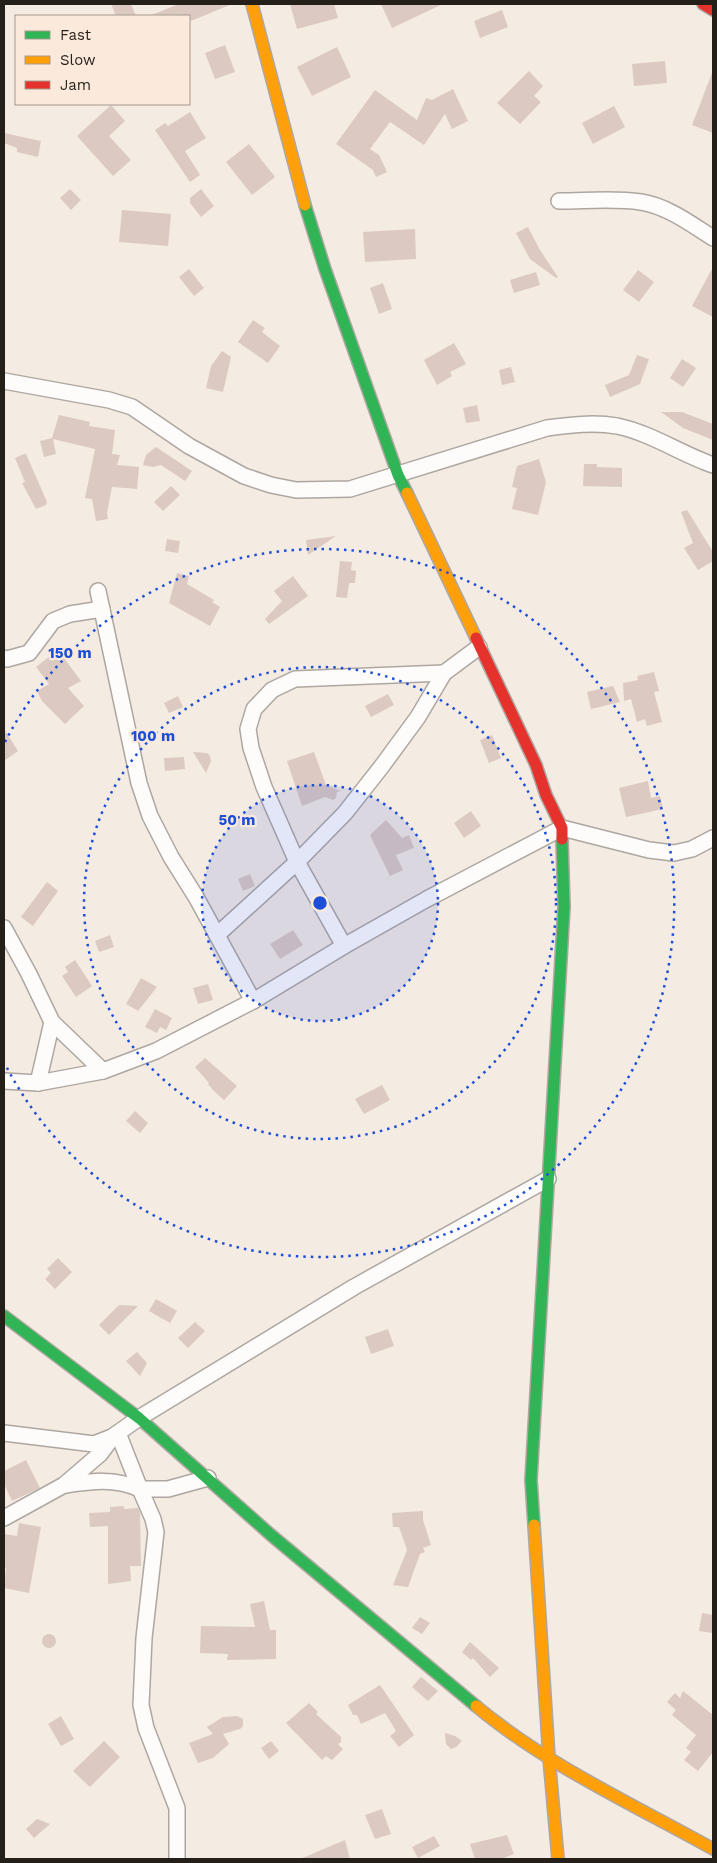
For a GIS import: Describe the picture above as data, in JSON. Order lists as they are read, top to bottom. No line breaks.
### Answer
{"legend":["Fast","Slow","Jam"],"rings":["150 m","100 m","50 m"]}
